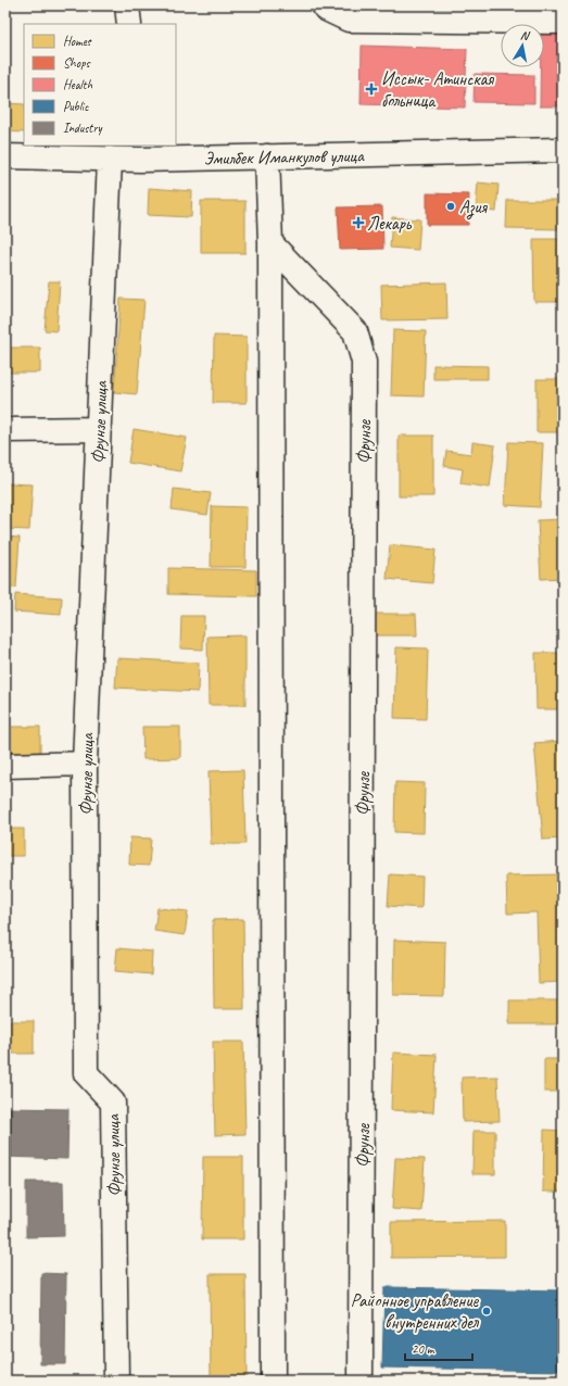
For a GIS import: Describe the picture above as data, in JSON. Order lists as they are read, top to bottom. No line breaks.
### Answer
{"streets":{"street":["Эмилбек Иманкулов улица","Фрунзе улица","Фрунзе"]},"crossings":[["Эмилбек Иманкулов улица","Фрунзе улица"]],"places":{"health":["Иссык- Атинская больница","Лекарь"],"other":["Азия","Районное управление внутренних дел"]},"legend":["Homes","Shops","Health","Public","Industry"],"scale_bar":"20 m","north":"top"}
